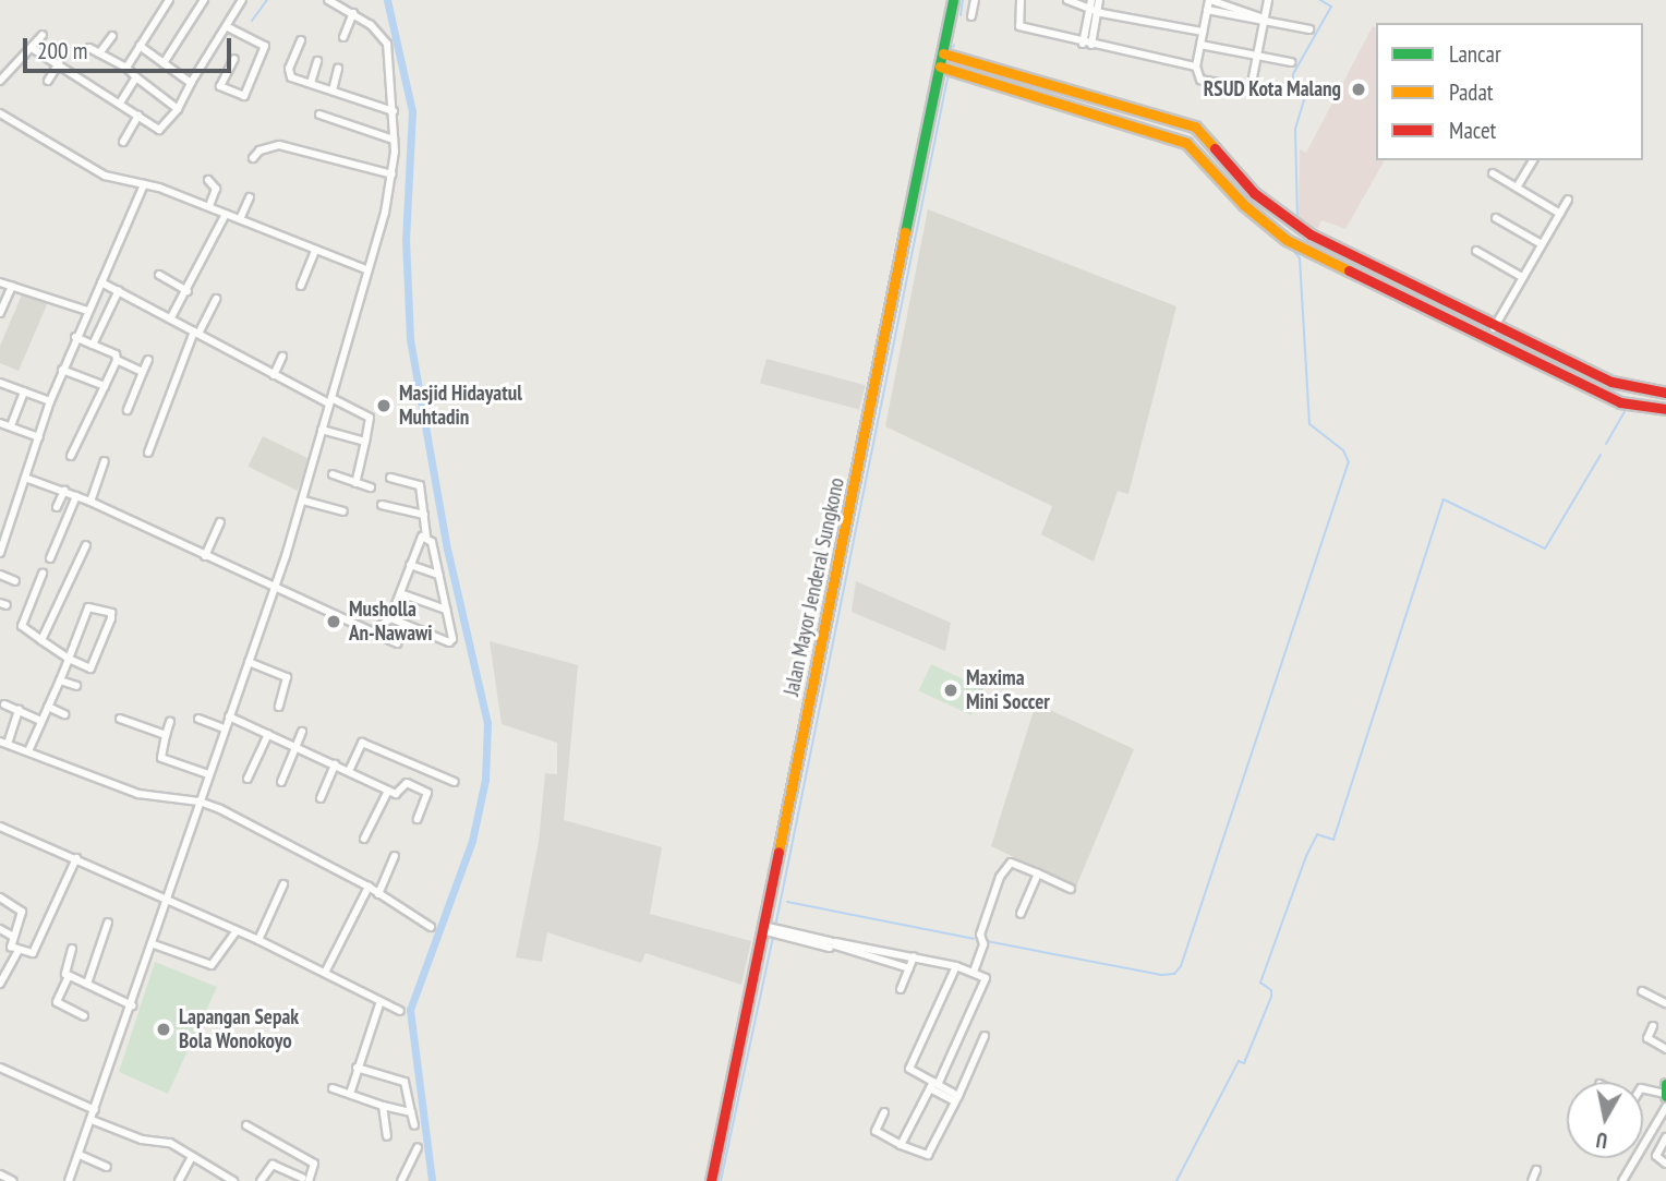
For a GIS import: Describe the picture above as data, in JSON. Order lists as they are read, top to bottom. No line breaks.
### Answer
{"streets":{"main road":["Jalan Mayor Jenderal Sungkono"]},"places":["RSUD Kota Malang","Masjid Hidayatul Muhtadin","Musholla An-Nawawi","Maxima Mini Soccer","Lapangan Sepak Bola Wonokoyo"],"legend":["Lancar","Padat","Macet"],"scale_bar":"200 m","north":"bottom"}
